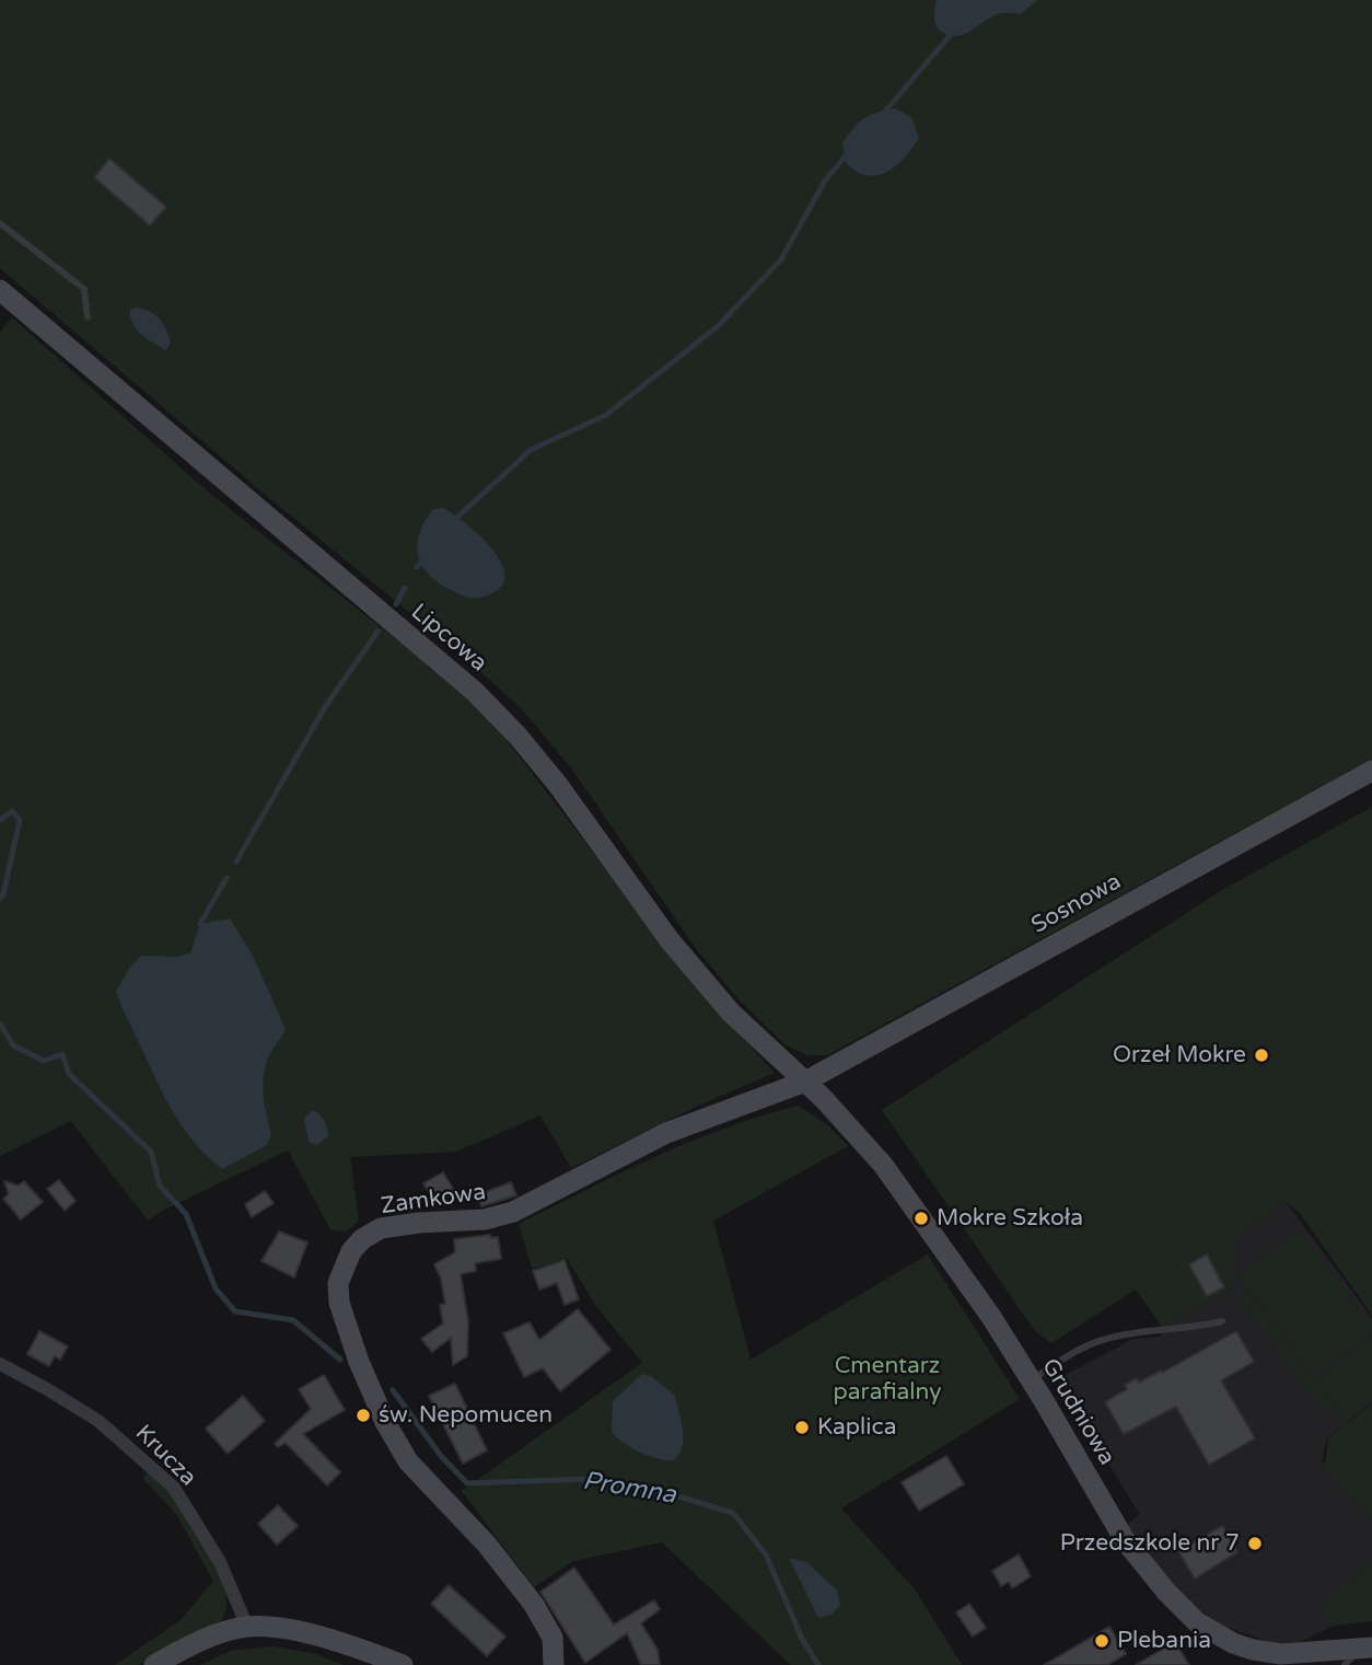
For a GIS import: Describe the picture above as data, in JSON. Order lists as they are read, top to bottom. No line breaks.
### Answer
{"streets":{"street":["Lipcowa","Sosnowa","Zamkowa","Grudniowa","Krucza"]},"crossings":[["Lipcowa","Sosnowa"],["Lipcowa","Zamkowa"],["Lipcowa","Grudniowa"],["Sosnowa","Zamkowa"],["Sosnowa","Grudniowa"],["Zamkowa","Grudniowa"]],"water":["Promna"],"parks":["Cmentarz parafialny"],"places":["Orzeł Mokre","Mokre Szkoła","św. Nepomucen","Kaplica","Przedszkole nr 7","Plebania"]}
